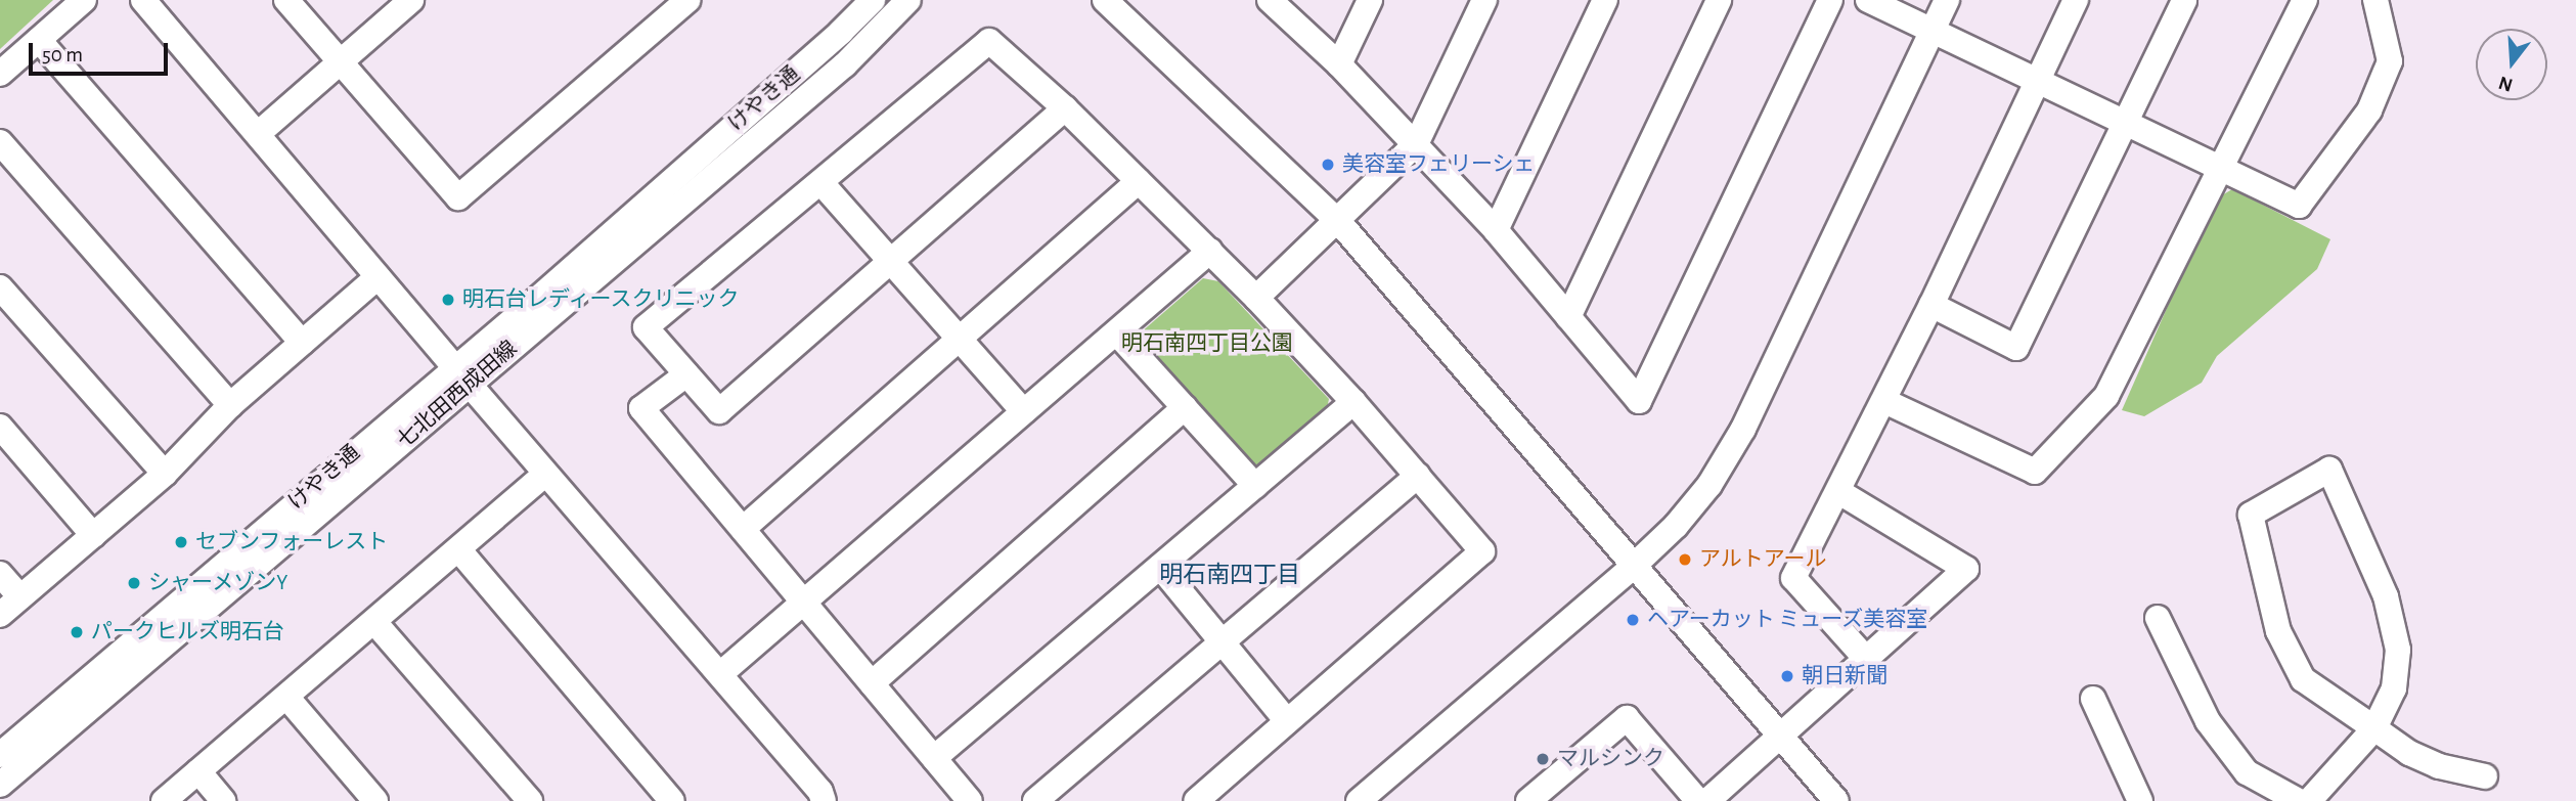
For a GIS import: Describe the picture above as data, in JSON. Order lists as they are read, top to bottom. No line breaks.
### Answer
{"streets":{"street":["けやき通","七北田西成田線"]},"crossings":[["けやき通","七北田西成田線"]],"districts":["明石南四丁目"],"parks":["明石南四丁目公園"],"places":["美容室フェリーシェ","明石台レディースクリニック","セブンフォーレスト","アルトアール","シャーメゾンY","ヘアーカット ミューズ美容室","パークヒルズ明石台","朝日新聞","マルシンク"],"scale_bar":"50 m","north":"bottom"}
